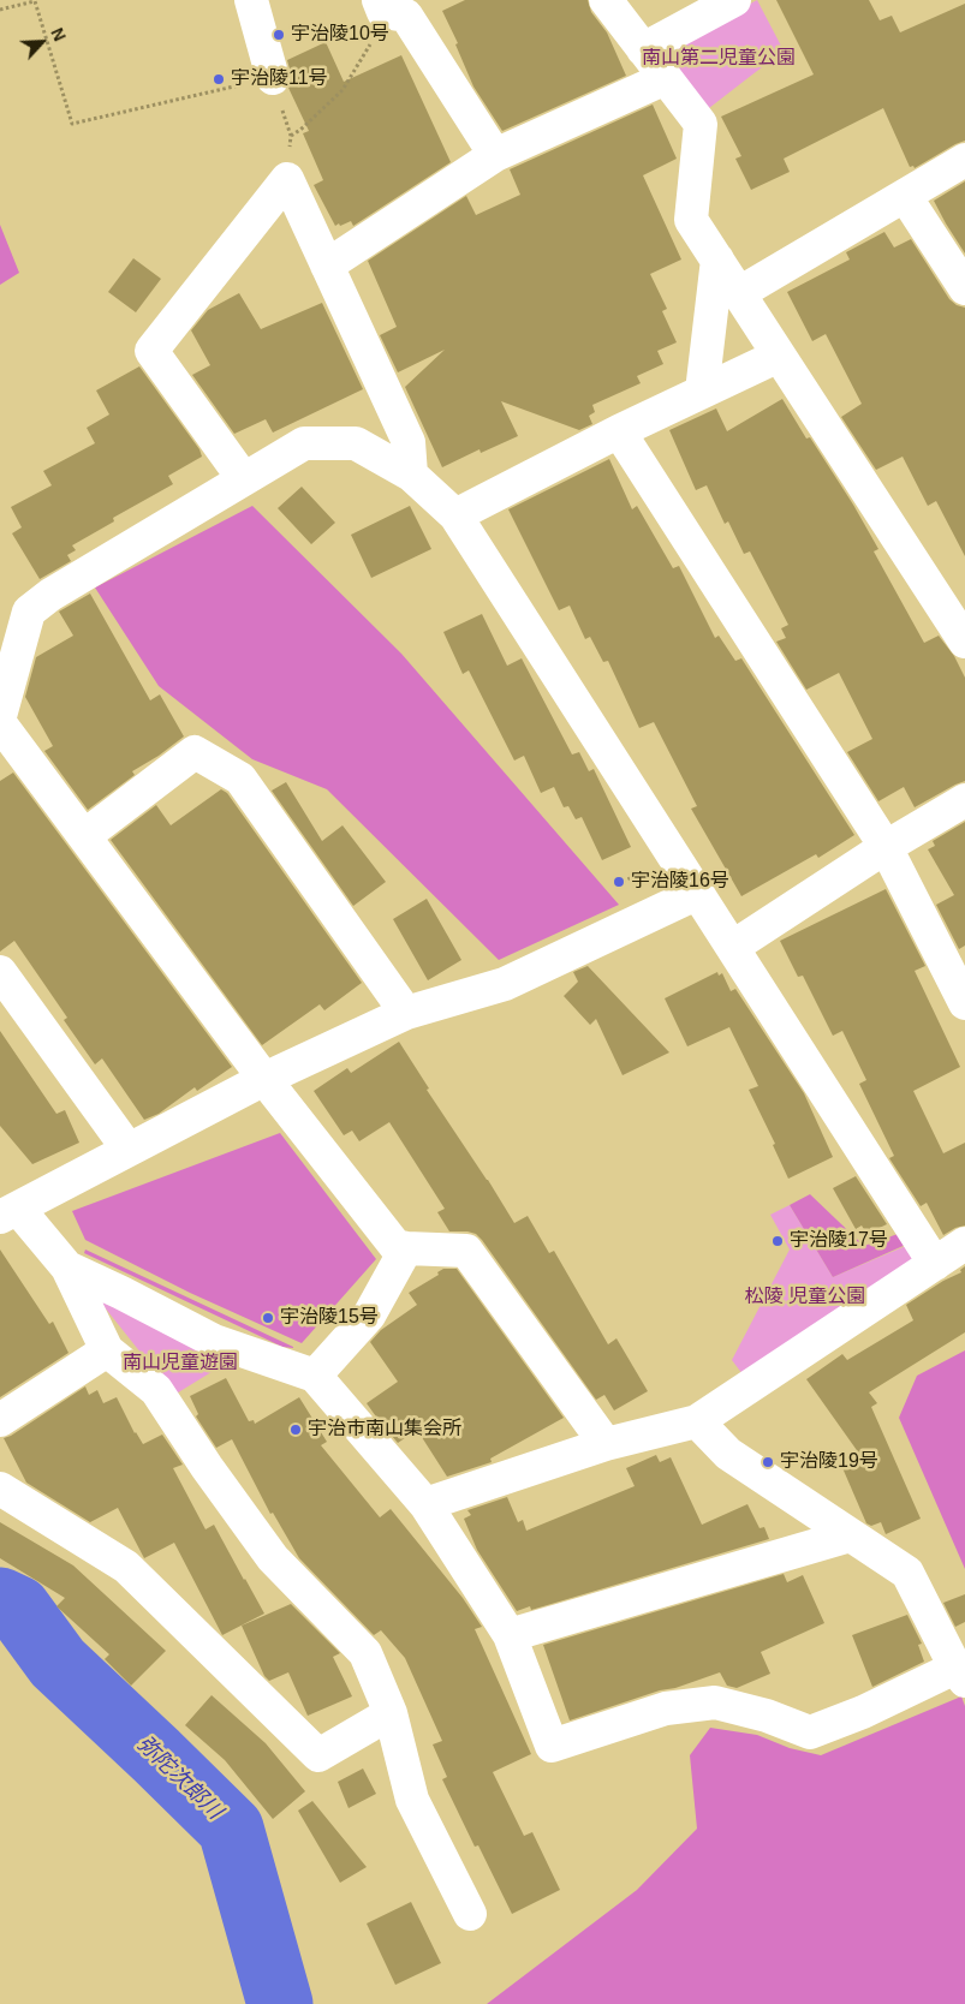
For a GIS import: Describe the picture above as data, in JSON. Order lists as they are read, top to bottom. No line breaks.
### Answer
{"water":["弥陀次郎川"],"parks":["南山第二児童公園","松陵 児童公園","南山児童遊園"],"places":["宇治陵10号","宇治陵11号","宇治陵16号","宇治陵17号","宇治陵15号","宇治市南山集会所","宇治陵19号"],"north":"top right"}
